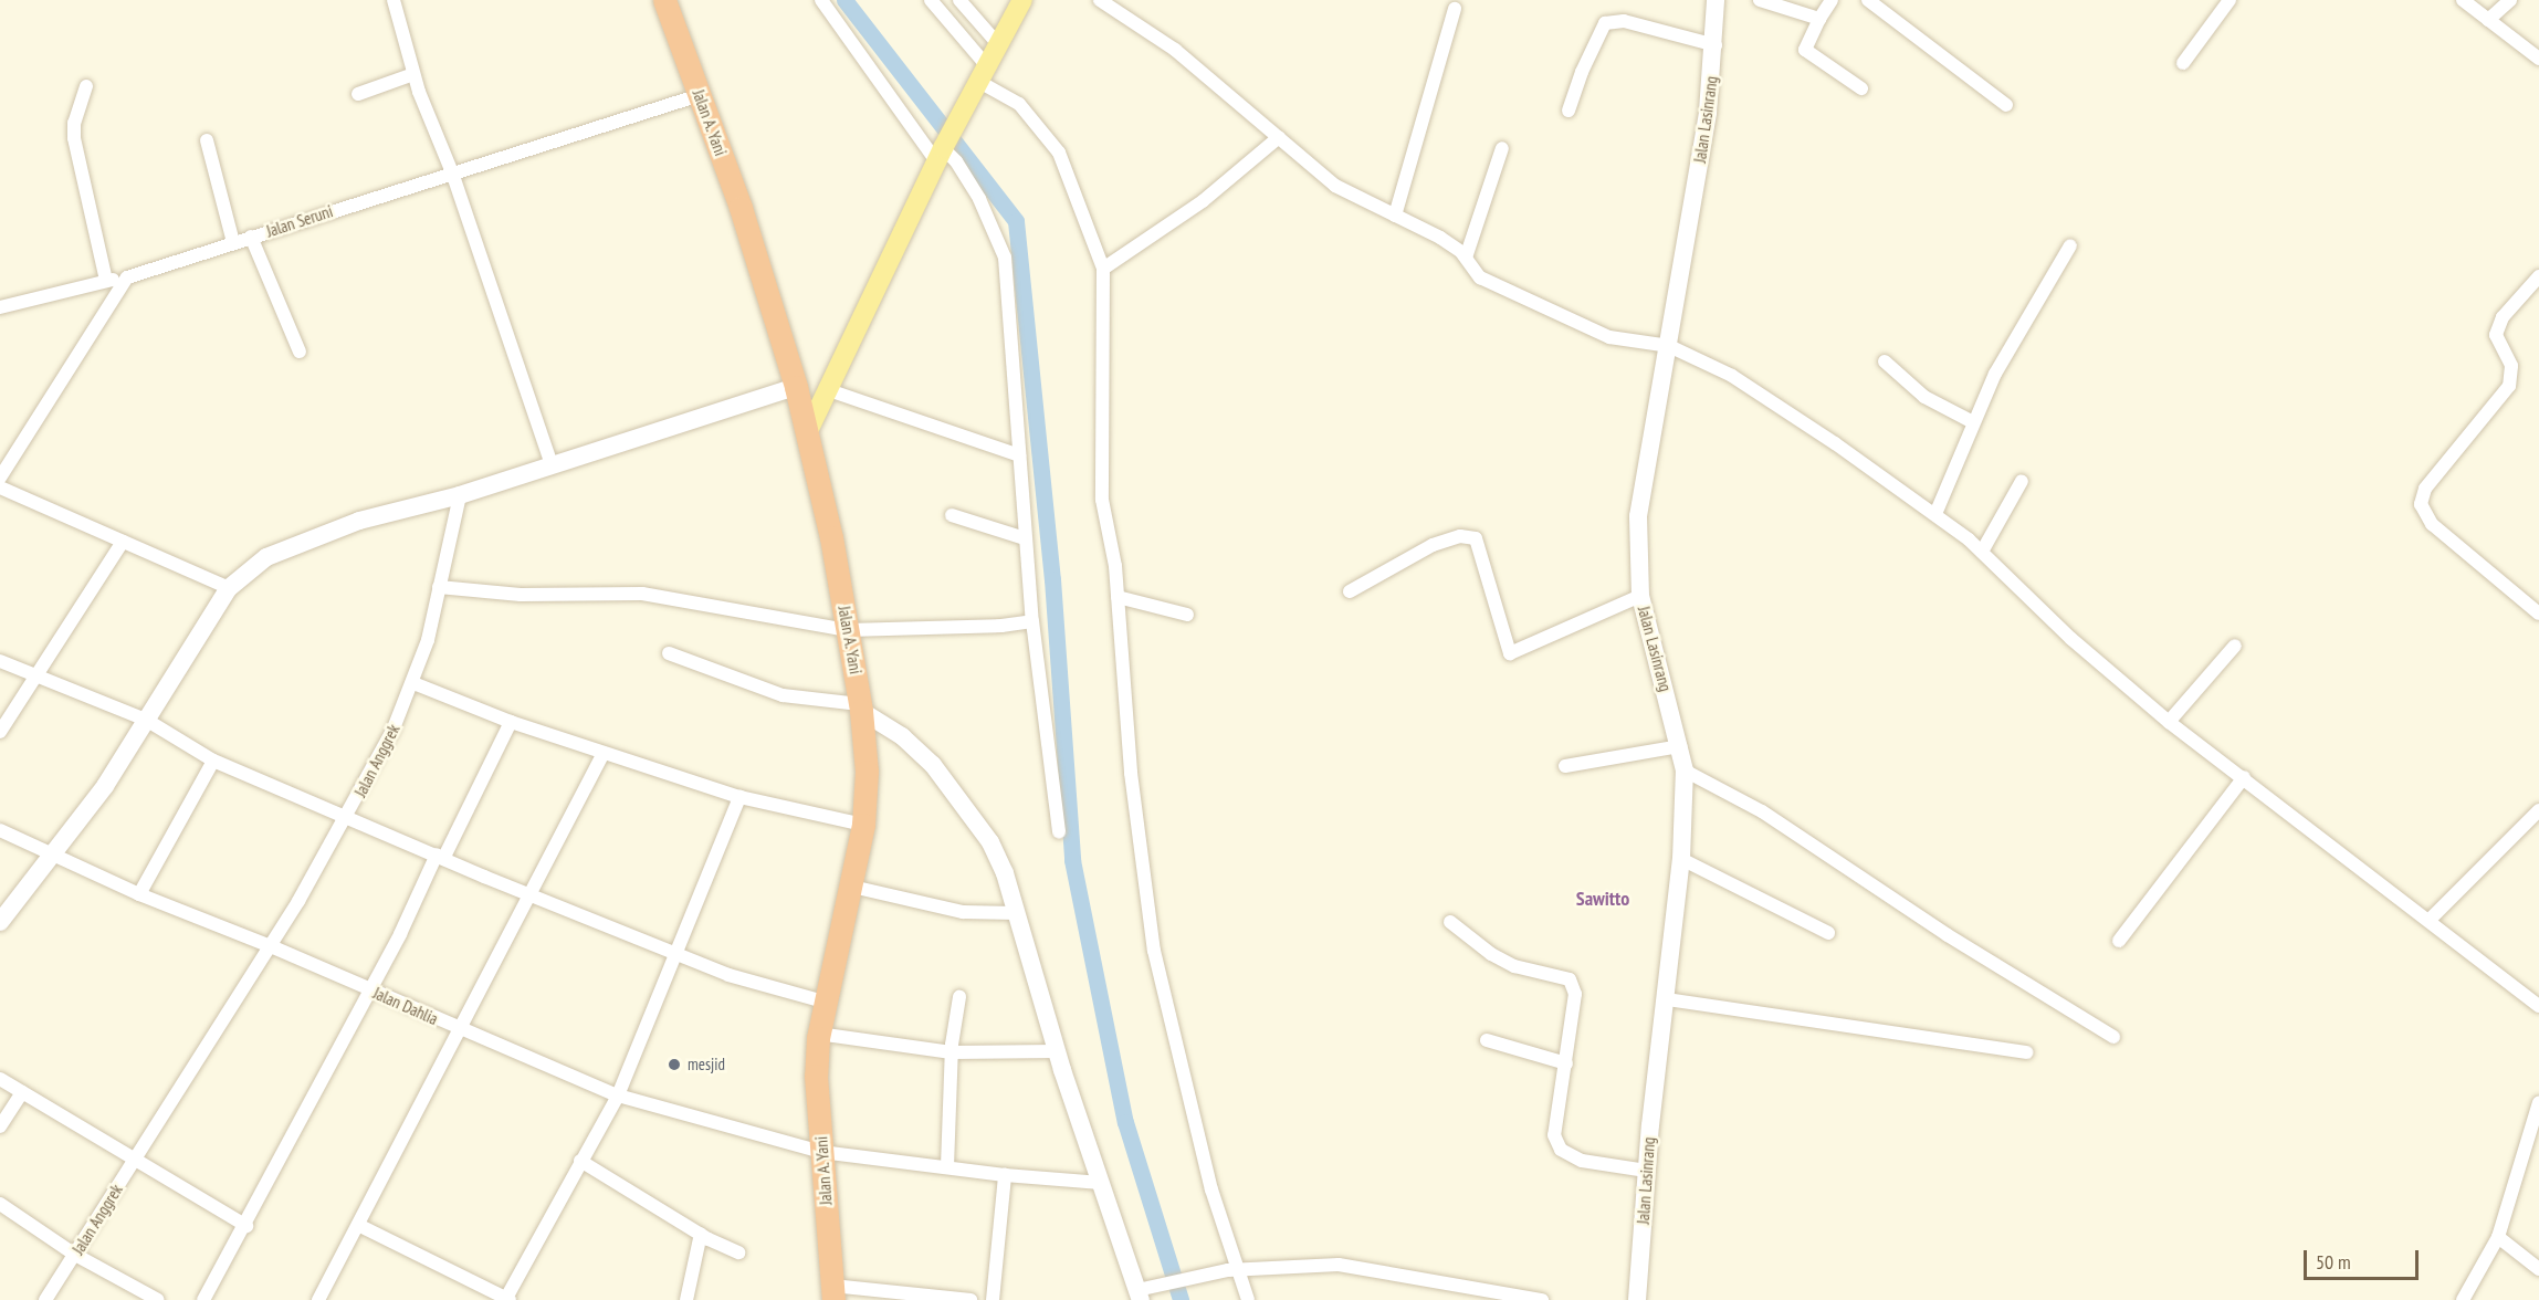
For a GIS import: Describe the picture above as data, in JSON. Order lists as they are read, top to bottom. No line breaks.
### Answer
{"streets":{"highway":["Jalan A. Yani"],"street":["Jalan Lasinrang","Jalan Seruni","Jalan Anggrek","Jalan Dahlia"]},"crossings":[["Jalan A. Yani","Jalan Seruni"],["Jalan A. Yani","Jalan Dahlia"],["Jalan Anggrek","Jalan Dahlia"]],"districts":["Sawitto"],"places":["mesjid"],"scale_bar":"50 m"}
